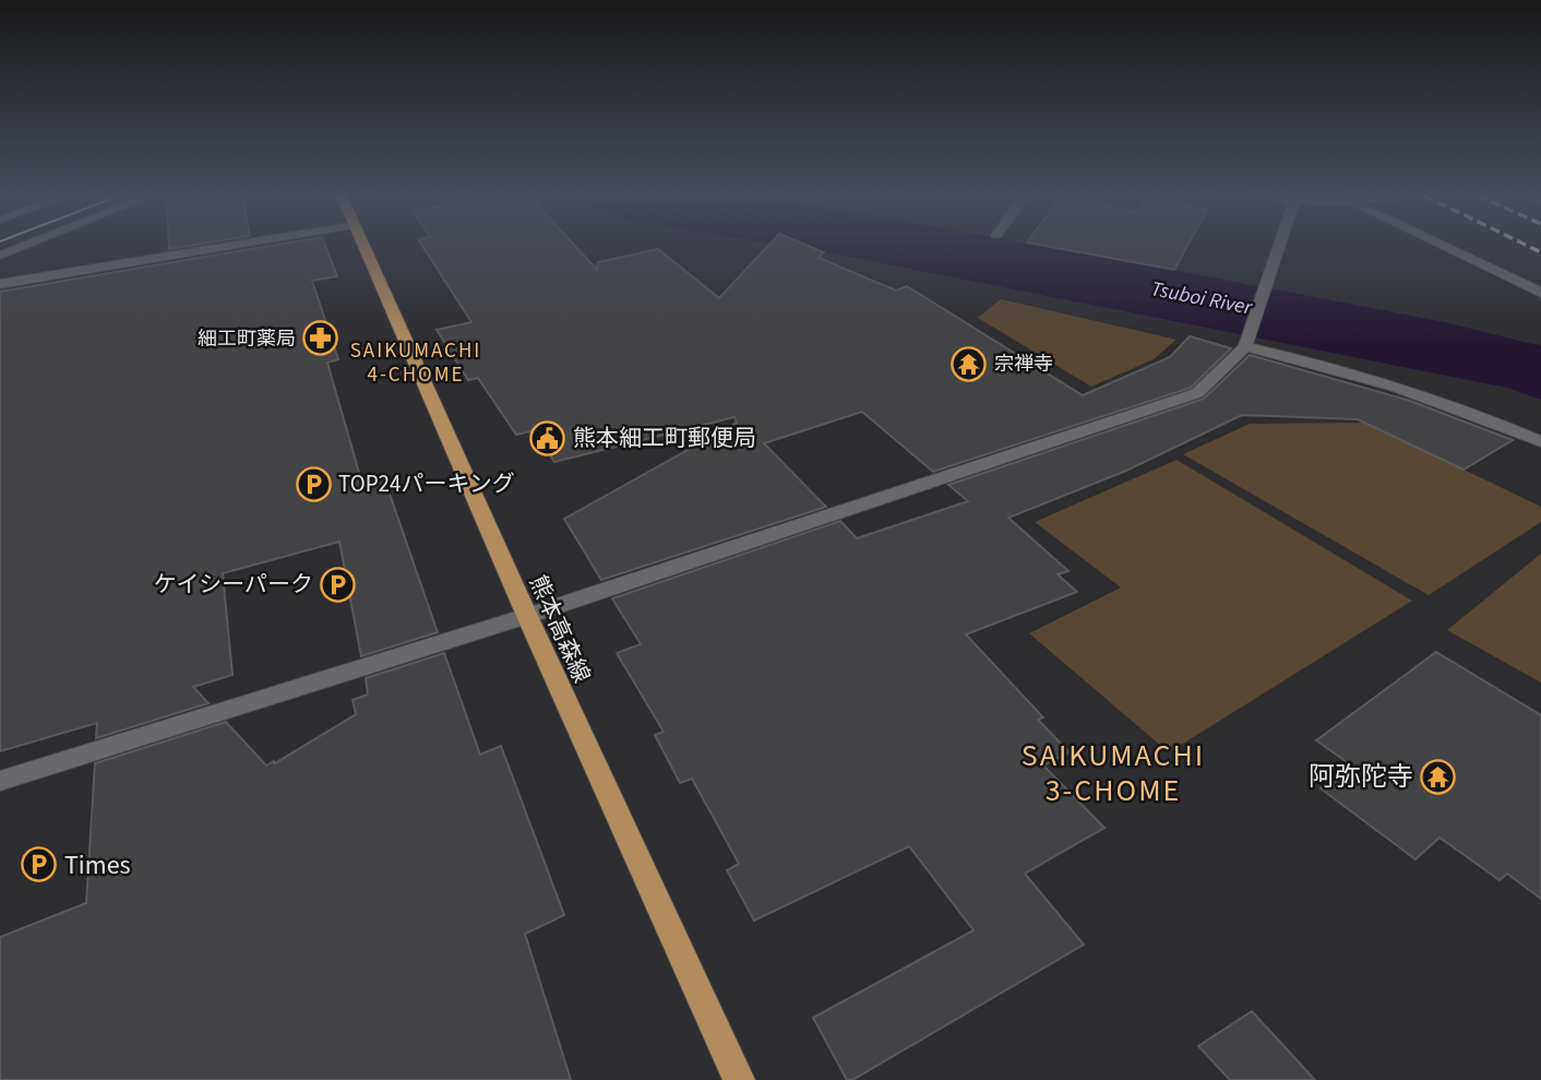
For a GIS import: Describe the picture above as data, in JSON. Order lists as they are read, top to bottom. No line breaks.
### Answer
{"streets":{"main road":["熊本高森線"]},"districts":["SAIKUMACHI 4-CHOME","SAIKUMACHI 3-CHOME"],"water":["Tsuboi River"],"places":{"pharmacy":["細工町薬局"],"temple":["宗禅寺","阿弥陀寺"],"public building":["熊本細工町郵便局"],"parking":["TOP24パーキング","ケイシーパーク","Times"]}}
